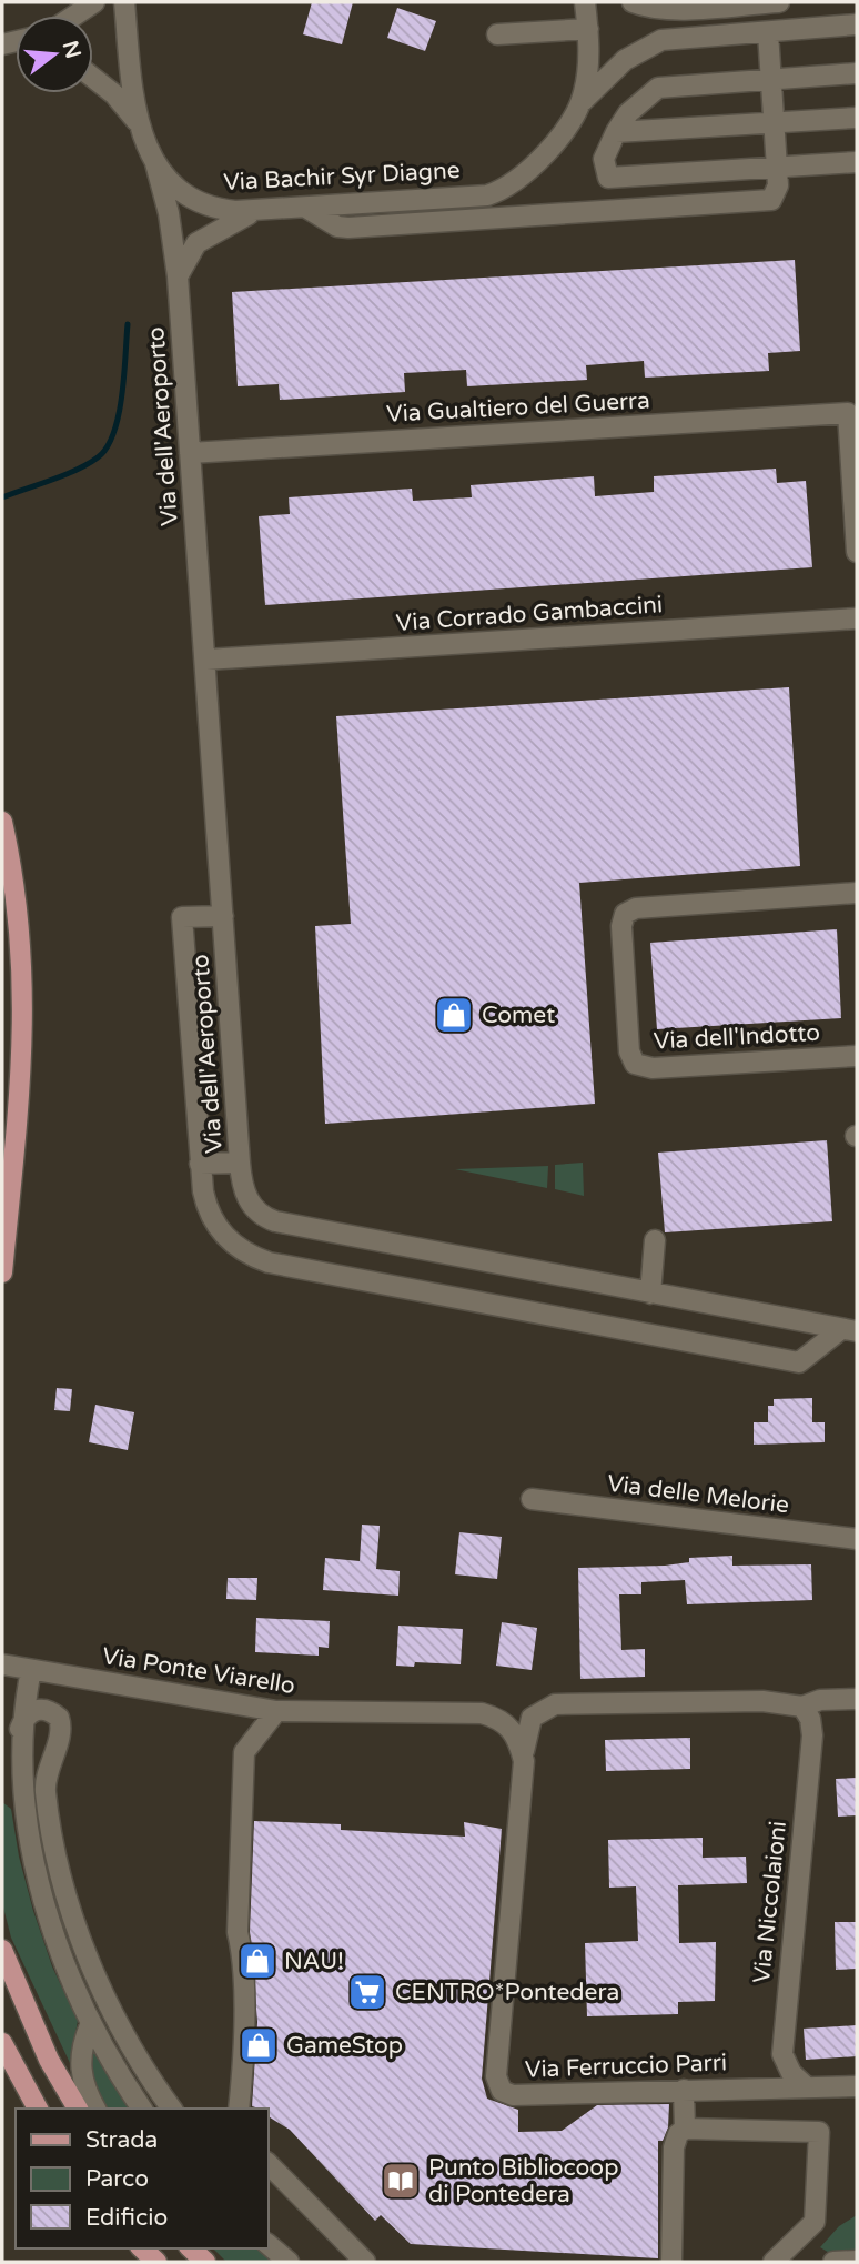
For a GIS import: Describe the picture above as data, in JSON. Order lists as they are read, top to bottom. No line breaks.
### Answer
{"streets":{"street":["Via Bachir Syr Diagne","Via Gualtiero del Guerra","Via dell'Aeroporto","Via Corrado Gambaccini","Via dell'Indotto","Via delle Melorie","Via Ponte Viarello","Via Niccolaioni","Via Ferruccio Parri"]},"crossings":[["Via Bachir Syr Diagne","Via dell'Aeroporto"],["Via Gualtiero del Guerra","Via dell'Aeroporto"],["Via dell'Aeroporto","Via Corrado Gambaccini"],["Via Ponte Viarello","Via Ferruccio Parri"],["Via Niccolaioni","Via Ferruccio Parri"]],"places":{"shop":["Comet","NAU!","GameStop"],"supermarket":["CENTRO*Pontedera"],"library":["Punto Bibliocoop di Pontedera"]},"legend":["Strada","Parco","Edificio"],"north":"right"}
